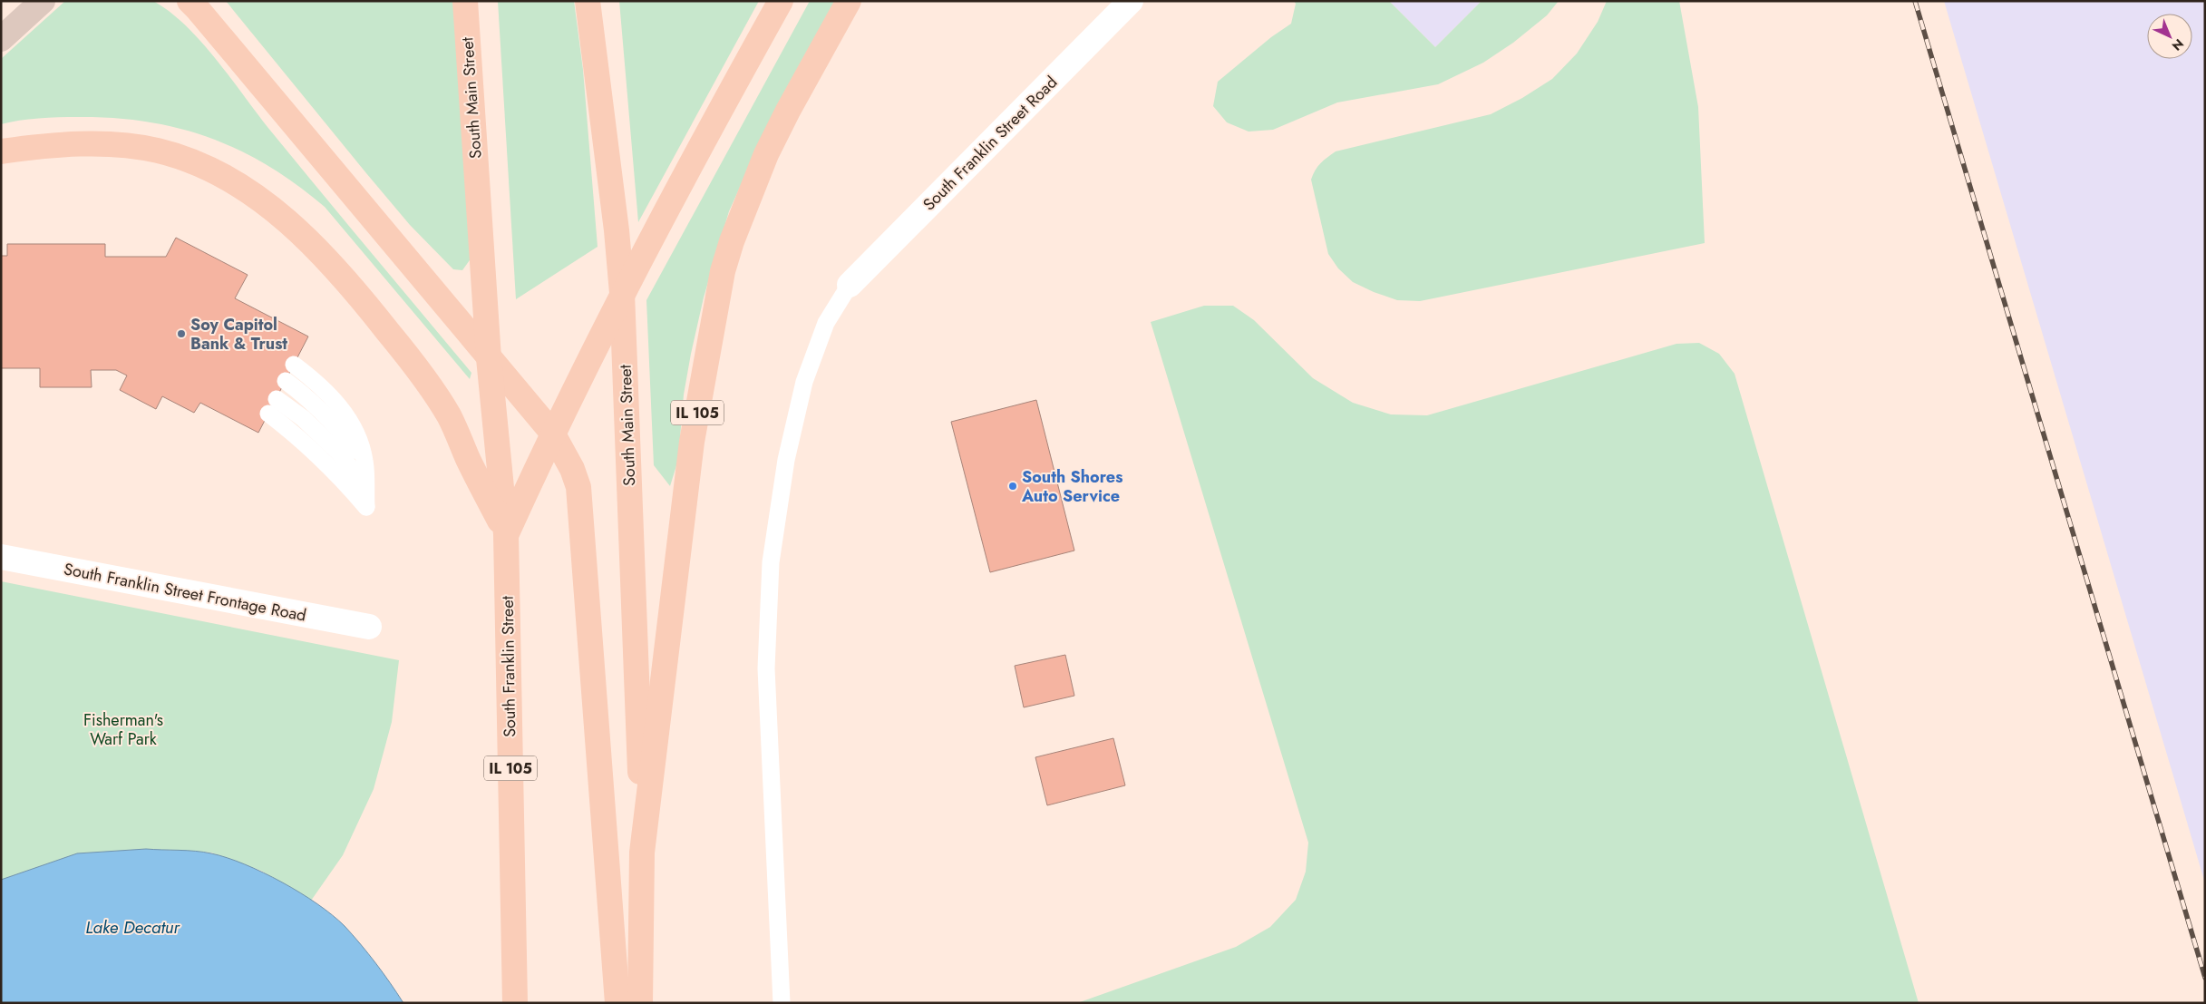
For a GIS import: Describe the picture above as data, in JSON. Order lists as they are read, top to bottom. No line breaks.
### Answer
{"streets":{"main road":["South Main Street","IL 105","South Franklin Street"],"street":["South Franklin Street Road","South Franklin Street Frontage Road"]},"crossings":[["South Main Street","IL 105"],["South Main Street","South Franklin Street"],["IL 105","South Franklin Street"]],"water":["Lake Decatur"],"parks":["Fisherman's Warf Park"],"places":["Soy Capitol Bank & Trust","South Shores Auto Service"],"north":"bottom right"}
